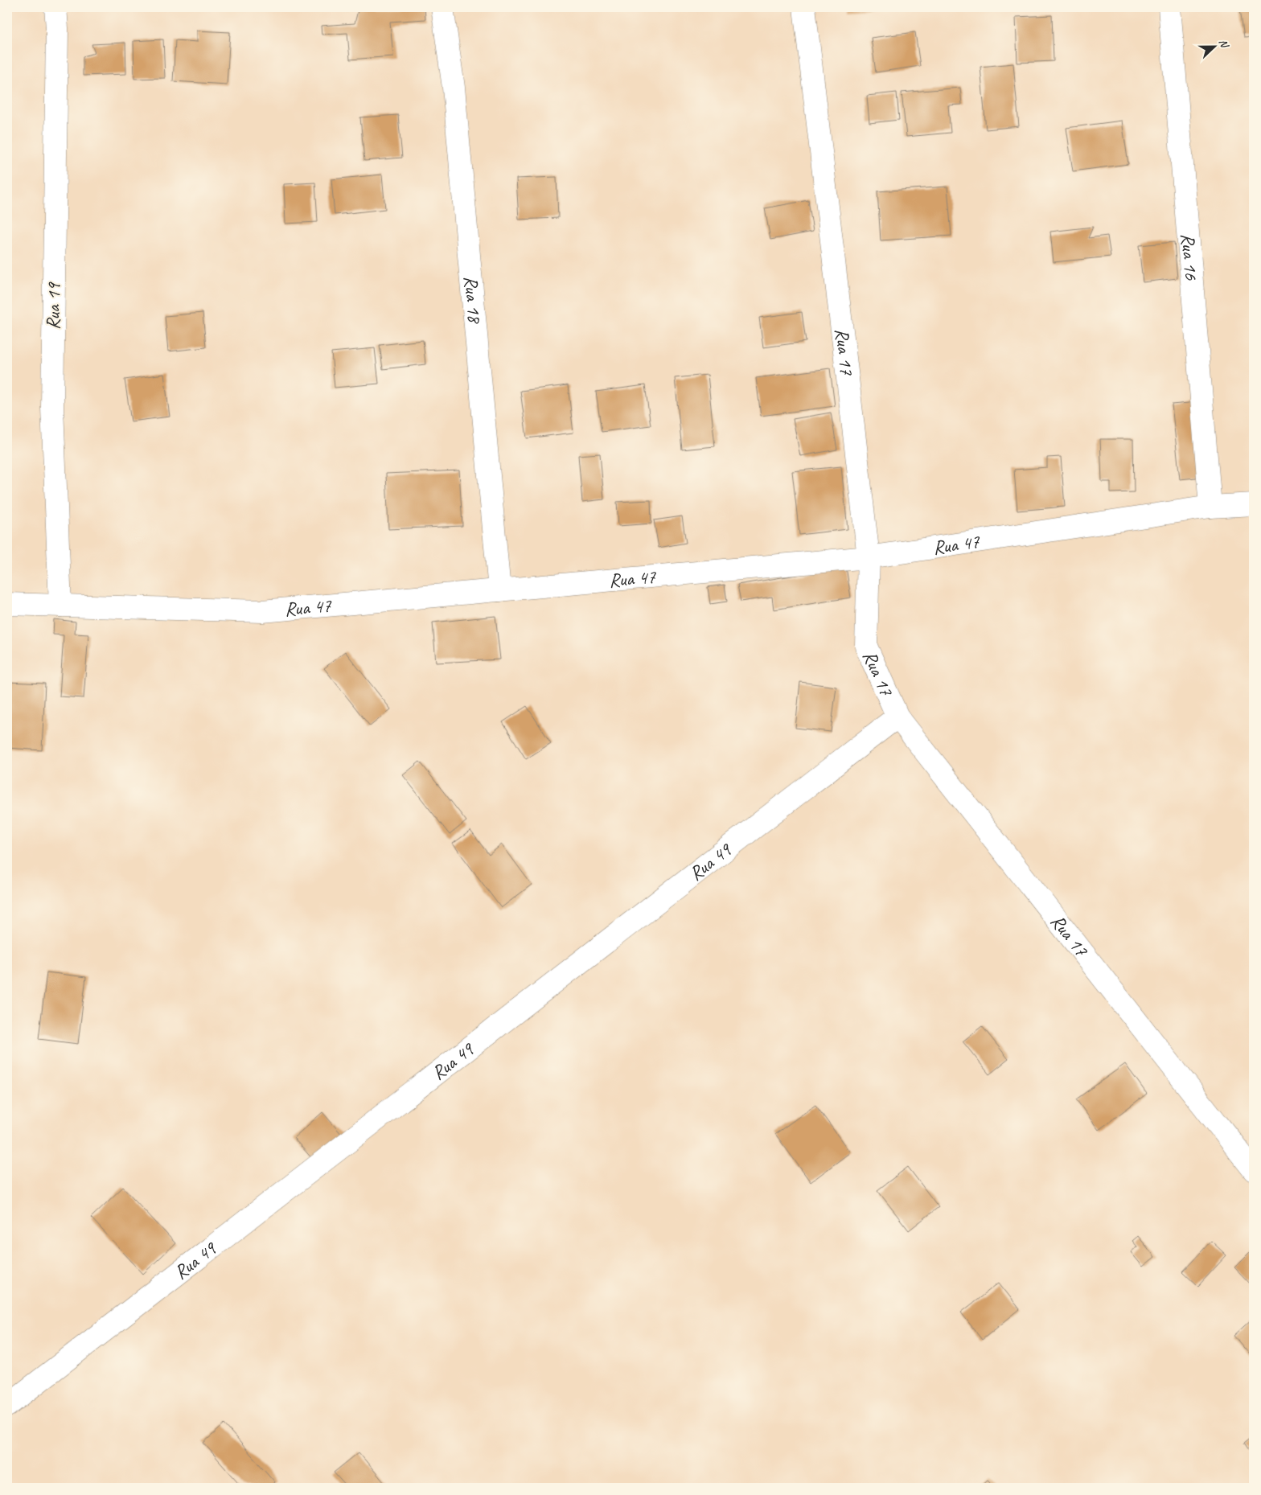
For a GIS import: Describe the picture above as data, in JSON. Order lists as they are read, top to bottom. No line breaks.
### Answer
{"streets":{"street":["Rua 16","Rua 18","Rua 19","Rua 17","Rua 47","Rua 49"]},"crossings":[["Rua 16","Rua 47"],["Rua 18","Rua 47"],["Rua 19","Rua 47"],["Rua 17","Rua 47"],["Rua 17","Rua 49"]],"north":"right"}
